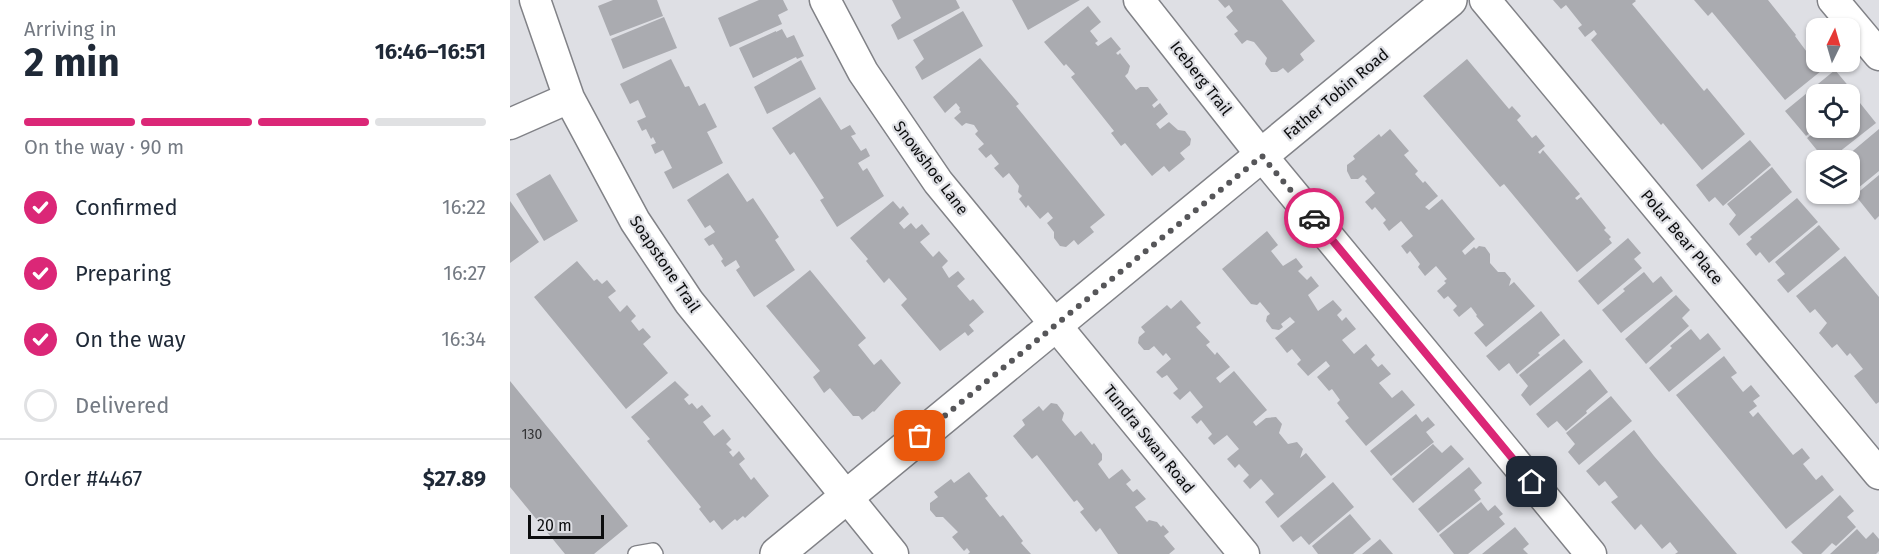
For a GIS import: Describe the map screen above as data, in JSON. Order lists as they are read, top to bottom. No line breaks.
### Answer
{"streets":{"street":["Iceberg Trail","Father Tobin Road","Snowshoe Lane","Polar Bear Place","Soapstone Trail","Tundra Swan Road"]},"crossings":[["Iceberg Trail","Father Tobin Road"],["Father Tobin Road","Snowshoe Lane"],["Father Tobin Road","Soapstone Trail"],["Father Tobin Road","Tundra Swan Road"],["Snowshoe Lane","Tundra Swan Road"]],"house_numbers":["130"],"scale_bar":"20 m","north":"top","page":{"heading":["2 min","Arriving in","16:46–16:51"],"panel":["Order #4467","$27.89"],"bar":"On the way · 90 m","list":[["Confirmed","16:22"],["Preparing","16:27"],["On the way","16:34"],"Delivered"],"scale":"20 m"}}
